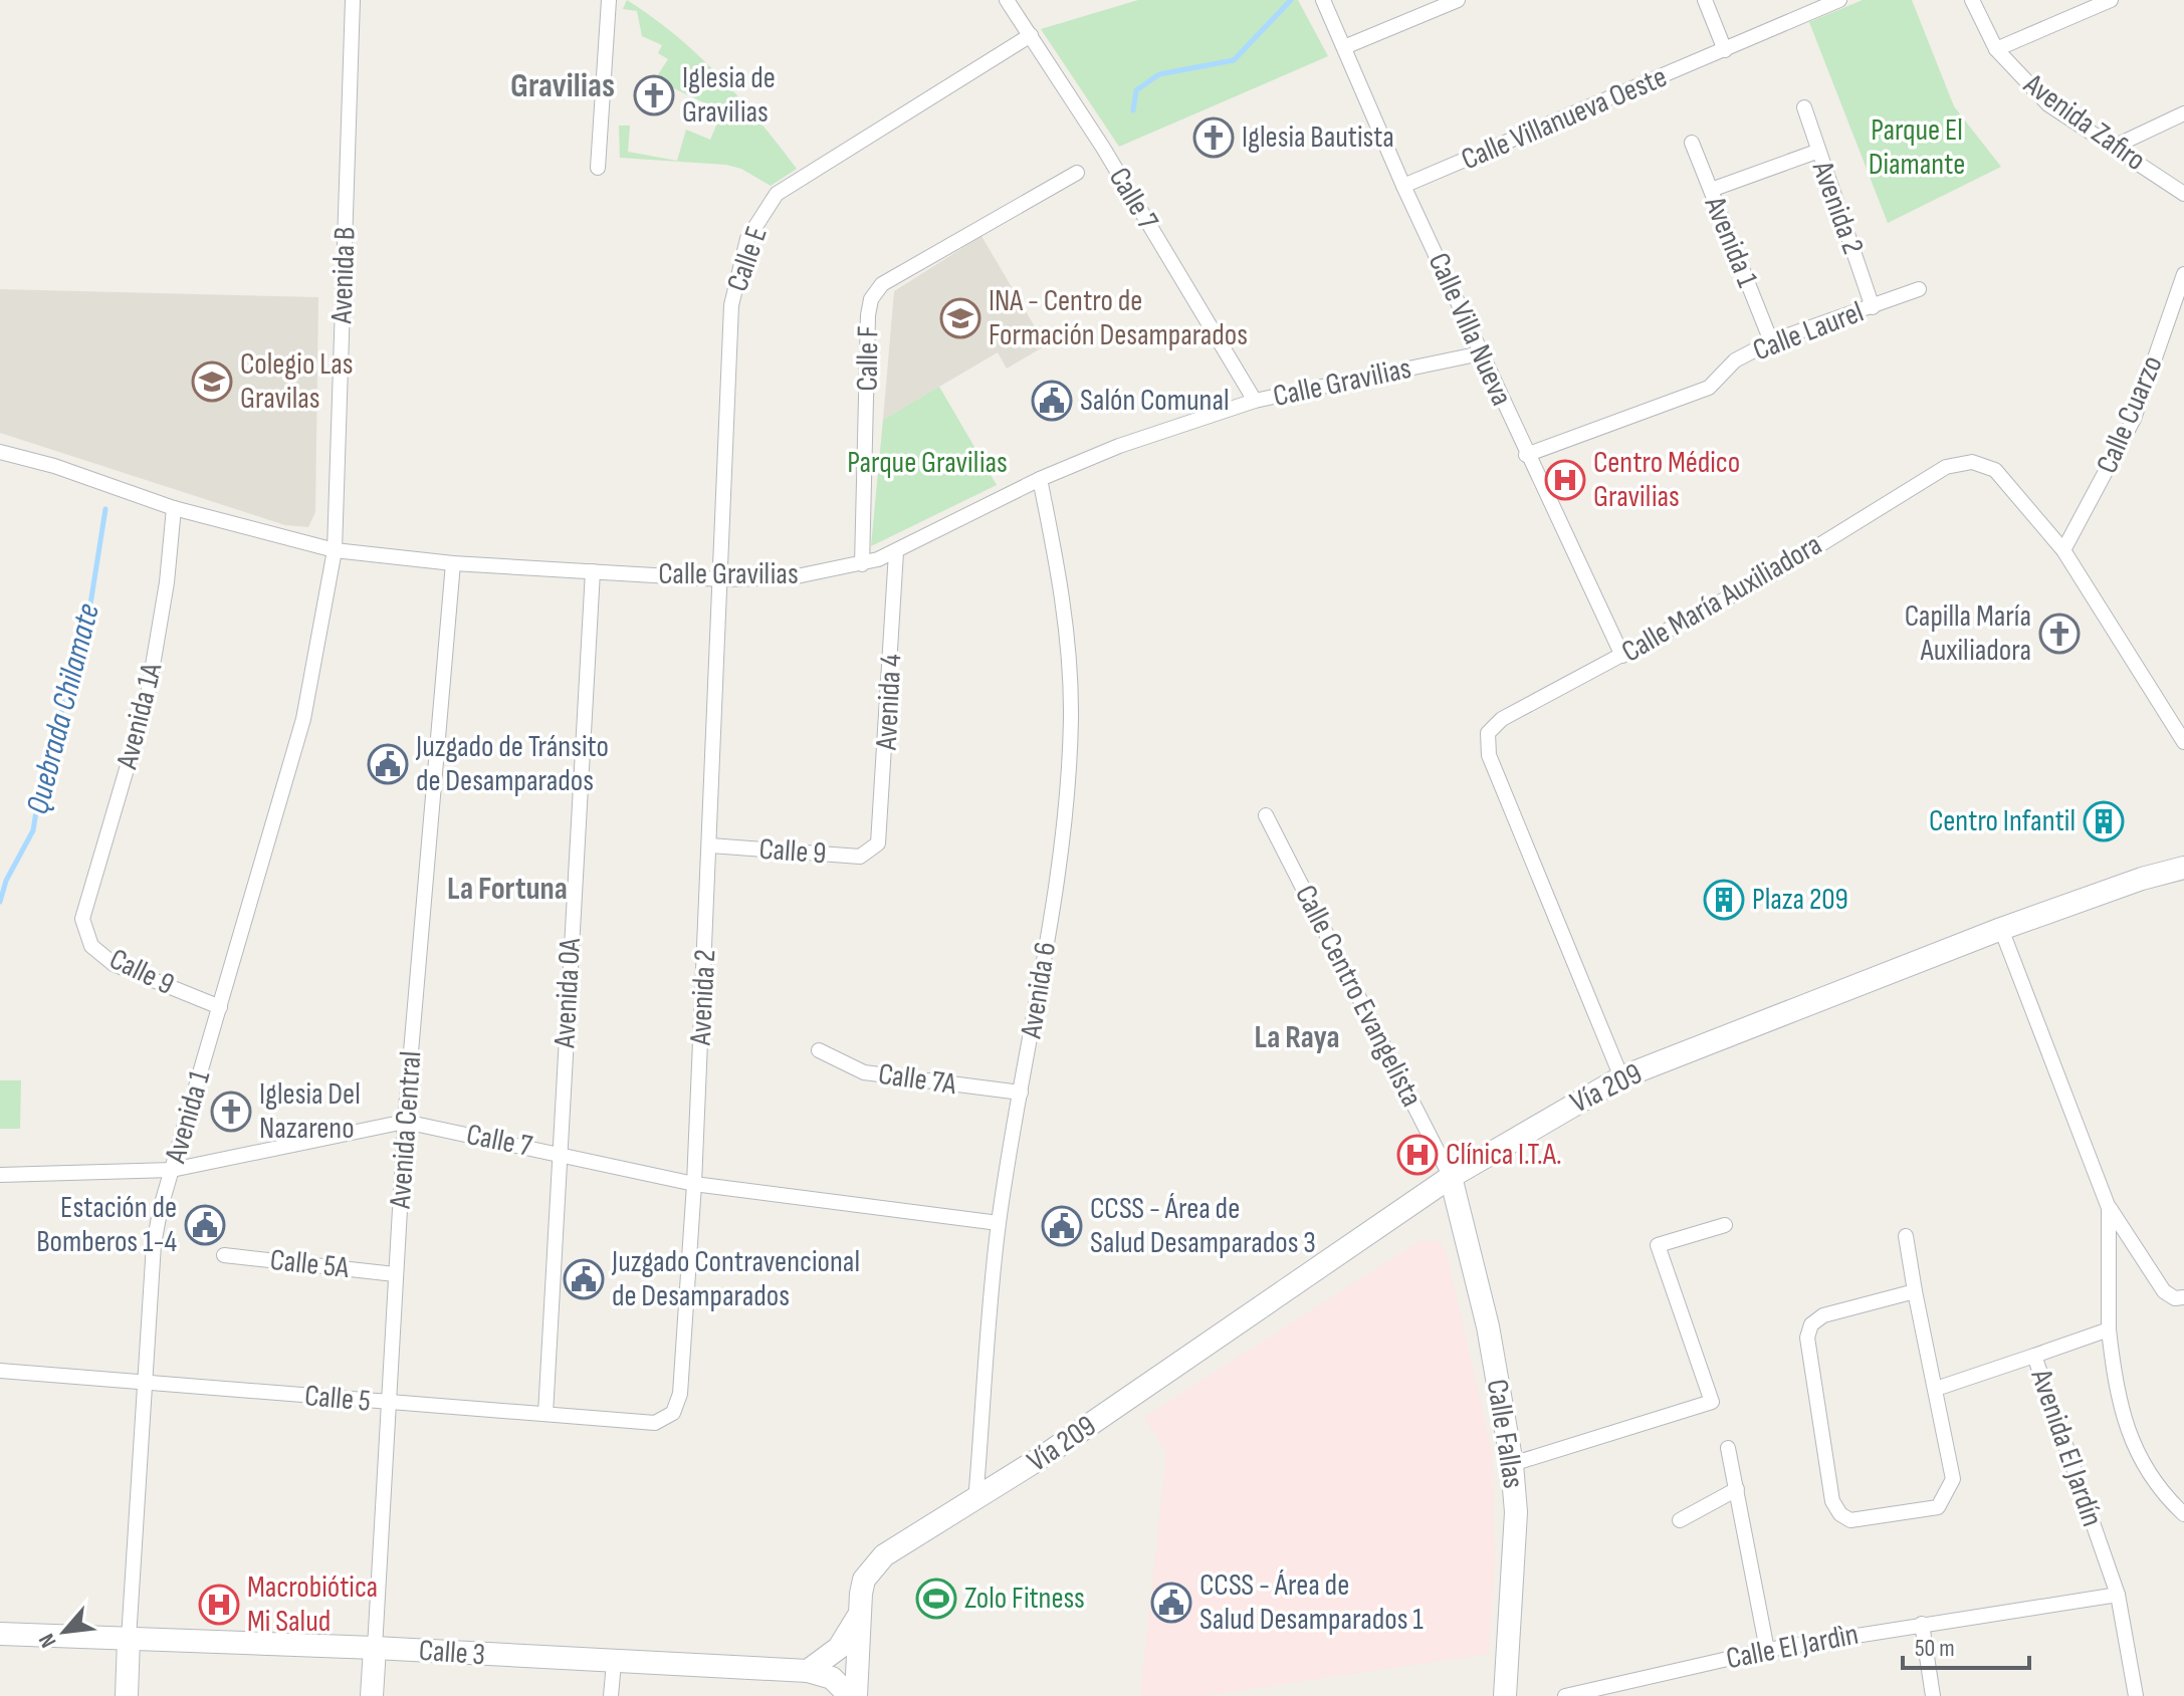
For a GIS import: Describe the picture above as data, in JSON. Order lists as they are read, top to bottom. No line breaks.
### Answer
{"streets":{"main road":["Avenida 1","Vía 209","Avenida Central","Calle Fallas","Calle 3"],"street":["Calle Villanueva Oeste","Avenida Zafiro","Calle 7","Avenida 2","Calle E","Avenida B","Calle Villa Nueva","Calle Laurel","Calle F","Calle Gravilias","Calle Cuarzo","Calle María Auxiliadora","Avenida 4","Avenida 1A","Calle 9","Avenida 6","Avenida 0A","Calle Centro Evangelista","Calle 7A","Calle 5A","Calle 5","Avenida El Jardín","Calle El Jardìn"]},"crossings":[["Calle Villanueva Oeste","Calle Villa Nueva"],["Calle 7","Avenida 2"],["Calle 7","Avenida 1"],["Calle 7","Calle E"],["Calle 7","Calle Gravilias"],["Calle 7","Avenida 6"],["Calle 7","Avenida 0A"],["Calle 7","Avenida Central"],["Avenida 2","Calle E"],["Avenida 2","Calle Laurel"],["Avenida 2","Calle Gravilias"],["Avenida 2","Calle 9"],["Avenida 2","Calle 5"],["Avenida 1","Avenida B"],["Avenida 1","Calle Laurel"],["Avenida 1","Calle Gravilias"],["Avenida 1","Calle 9"],["Avenida 1","Calle 5"],["Avenida 1","Calle 3"],["Calle E","Calle Gravilias"],["Avenida B","Calle Gravilias"],["Calle Villa Nueva","Calle Laurel"],["Calle Villa Nueva","Calle Gravilias"],["Calle Villa Nueva","Calle María Auxiliadora"],["Calle F","Calle Gravilias"],["Calle Gravilias","Avenida 4"],["Calle Gravilias","Avenida 1A"],["Calle Gravilias","Avenida 6"],["Calle Gravilias","Avenida 0A"],["Calle Gravilias","Avenida Central"],["Calle Cuarzo","Calle María Auxiliadora"],["Calle María Auxiliadora","Vía 209"],["Avenida 4","Calle 9"],["Avenida 1A","Calle 9"],["Avenida 6","Calle 7A"],["Avenida 6","Vía 209"],["Avenida 0A","Calle 5"],["Calle Centro Evangelista","Vía 209"],["Calle Centro Evangelista","Calle Fallas"],["Vía 209","Calle Fallas"],["Avenida Central","Calle 5A"],["Avenida Central","Calle 5"],["Avenida Central","Calle 3"],["Avenida El Jardín","Calle El Jardìn"]],"districts":["Gravilias","La Fortuna","La Raya"],"water":["Quebrada Chilamate"],"parks":["Parque El Diamante","Parque Gravilias"],"places":{"church":["Iglesia de Gravilias","Iglesia Bautista","Capilla María Auxiliadora","Iglesia Del Nazareno"],"school or university":["INA - Centro de Formación Desamparados","Colegio Las Gravilas"],"public building":["Salón Comunal","Juzgado de Tránsito de Desamparados","Estación de Bomberos 1-4","CCSS - Área de Salud Desamparados 3","Juzgado Contravencional de Desamparados","CCSS - Área de Salud Desamparados 1"],"hospital":["Centro Médico Gravilias","Clínica I.T.A.","Macrobiótica Mi Salud"],"building":["Centro Infantil","Plaza 209"],"sports":["Zolo Fitness"]},"scale_bar":"50 m","north":"bottom left"}
